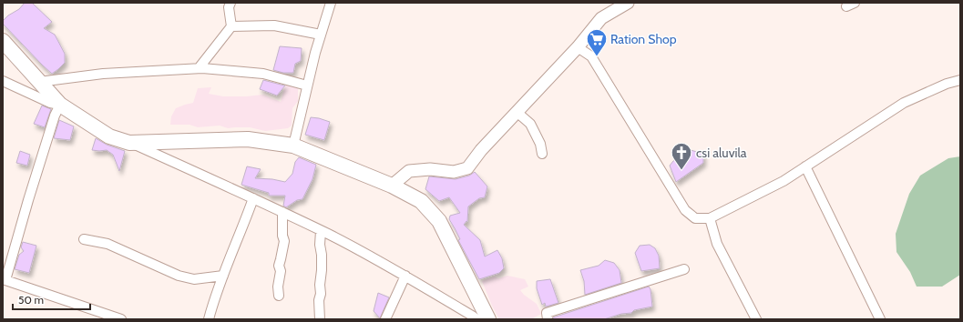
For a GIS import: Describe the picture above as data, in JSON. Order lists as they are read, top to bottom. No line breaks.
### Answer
{"places":{"supermarket":["Ration Shop"],"church":["csi aluvila"]},"scale_bar":"50 m"}
